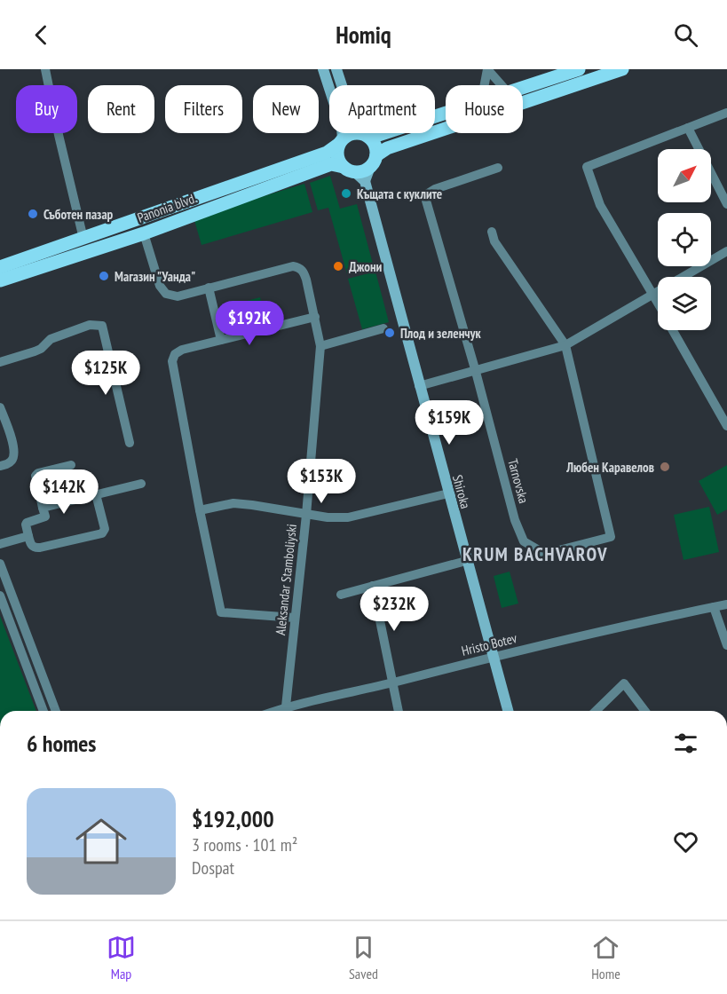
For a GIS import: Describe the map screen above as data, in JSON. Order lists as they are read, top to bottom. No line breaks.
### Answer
{"streets":{"main road":["Panonia blvd.","Shiroka"],"street":["Tarnovska","Aleksandar Stamboliyski","Hristo Botev"]},"crossings":[["Panonia blvd.","Shiroka"],["Panonia blvd.","Aleksandar Stamboliyski"],["Shiroka","Hristo Botev"]],"districts":["KRUM BACHVAROV"],"places":["Къщата с куклите","Съботен пазар","Джони","Магазин \"Уанда\"","Плод и зеленчук","Любен Каравелов"],"north":"top right","page":{"header":"Homiq","chip":["Buy","Rent","Filters","New","Apartment","House"],"price":["$192K","$125K","$159K","$153K","$142K","$232K"],"heading":"6 homes","list":[{"name":"$192,000","note":"3 rooms · 101 m² · Dospat"}],"tabs":["Map","Saved","Home"]}}
